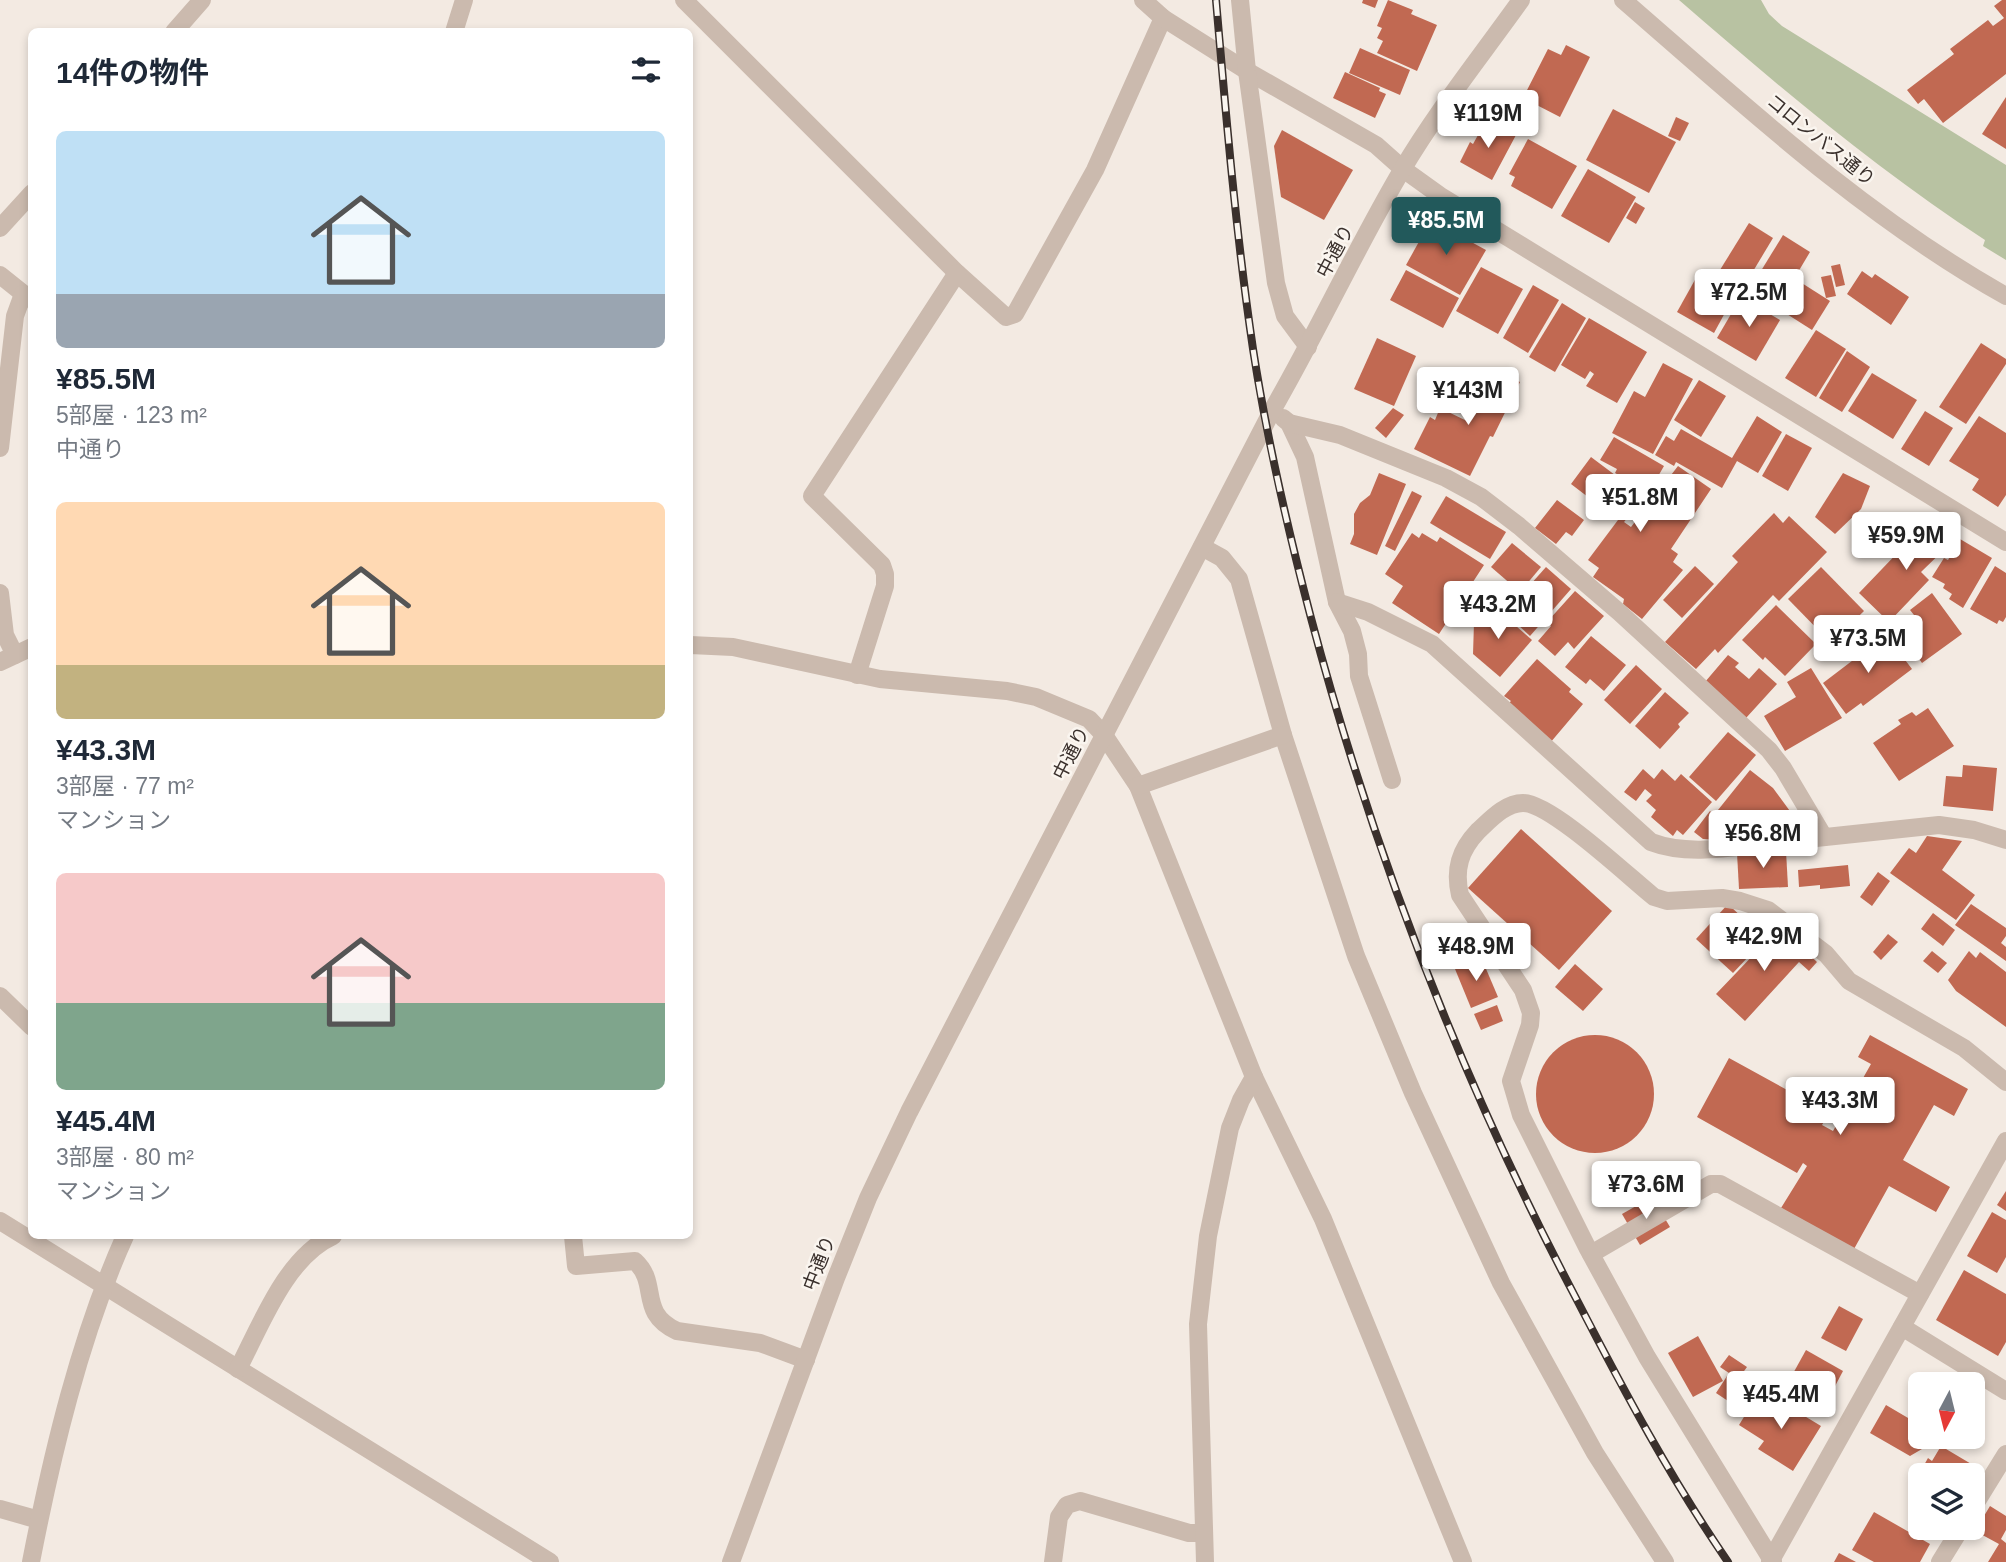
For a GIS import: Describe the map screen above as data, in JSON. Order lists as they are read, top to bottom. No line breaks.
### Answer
{"streets":{"street":["コロンバス通り","中通り"]},"north":"bottom","page":{"heading":"14件の物件","price":["¥119M","¥85.5M","¥72.5M","¥143M","¥51.8M","¥59.9M","¥43.2M","¥73.5M","¥56.8M","¥42.9M","¥48.9M","¥43.3M","¥73.6M","¥45.4M"],"list":[{"name":"¥85.5M","note":"5部屋 · 123 m² · 中通り"},{"name":"¥43.3M","note":"3部屋 · 77 m² · マンション"},{"name":"¥45.4M","note":"3部屋 · 80 m² · マンション"}]}}
